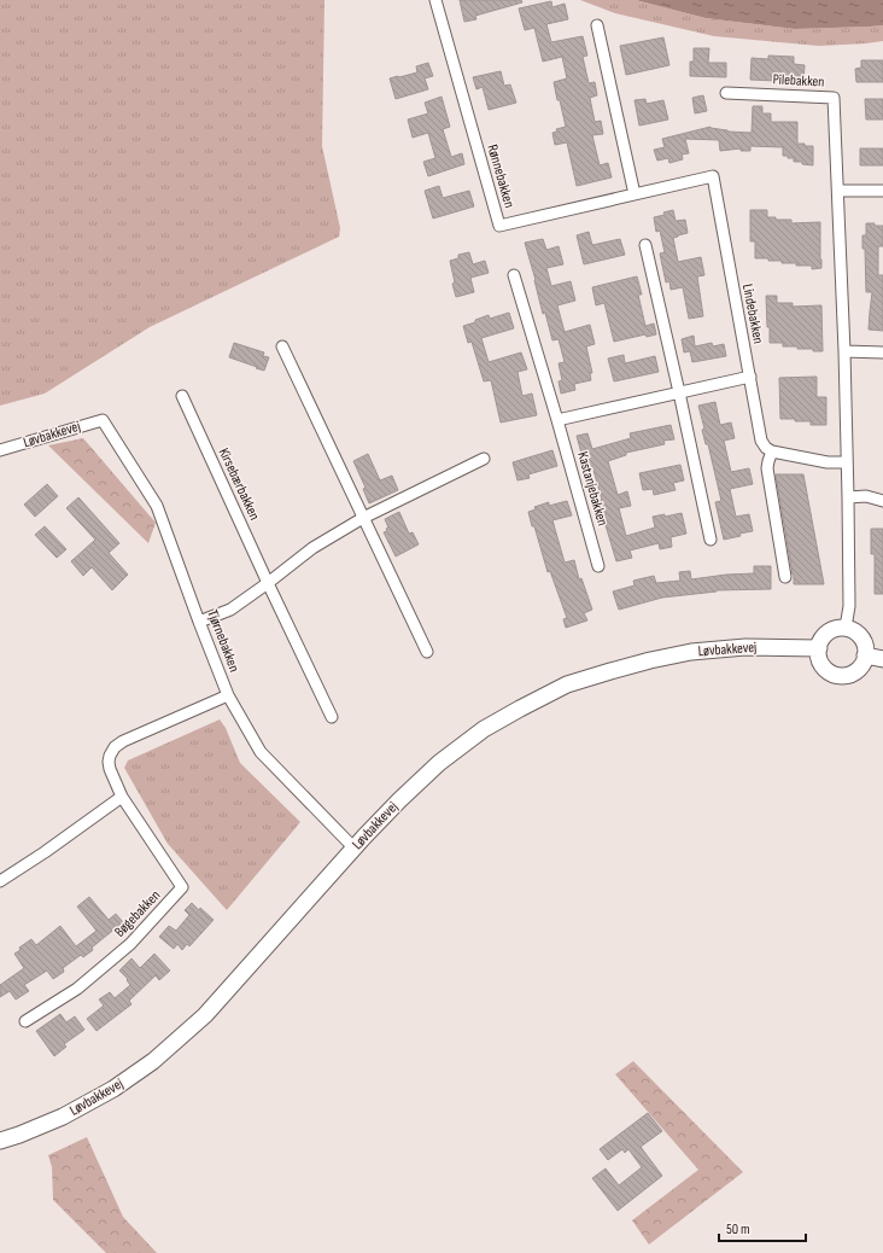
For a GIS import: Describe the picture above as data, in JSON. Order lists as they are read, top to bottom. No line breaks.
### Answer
{"streets":{"street":["Pilebakken","Rønnebakken","Lindebakken","Løvbakkevej","Kirsebærbakken","Kastanjebakken","Tjørnebakken","Bøgebakken"]},"crossings":[["Rønnebakken","Lindebakken"],["Løvbakkevej","Tjørnebakken"],["Tjørnebakken","Bøgebakken"]],"scale_bar":"50 m"}
